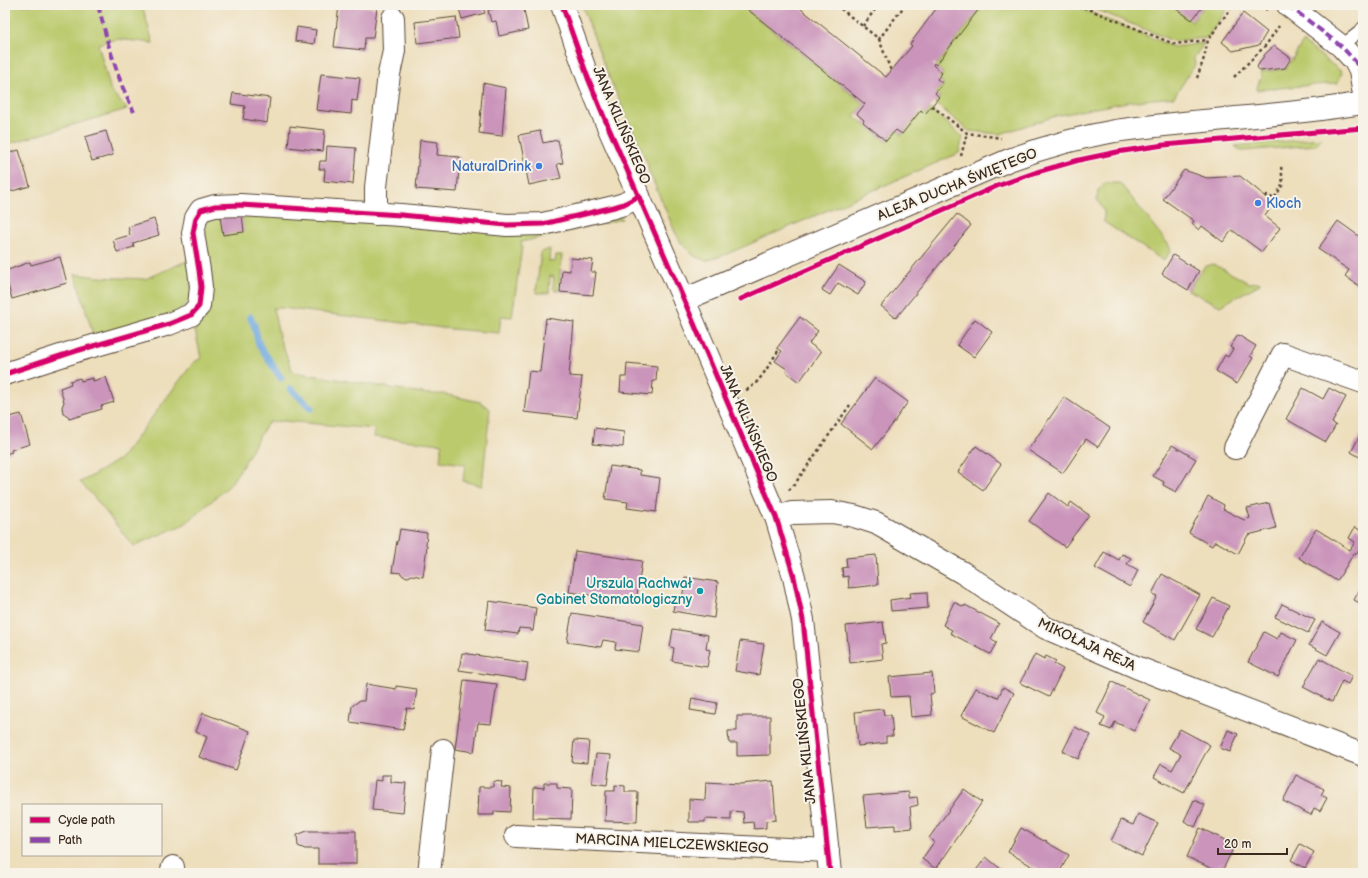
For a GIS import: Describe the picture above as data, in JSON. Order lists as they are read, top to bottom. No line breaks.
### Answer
{"streets":{"street":["JANA KILIŃSKIEGO","ALEJA DUCHA ŚWIĘTEGO","MIKOŁAJA REJA","MARCINA MIELCZEWSKIEGO"]},"crossings":[["JANA KILIŃSKIEGO","ALEJA DUCHA ŚWIĘTEGO"],["JANA KILIŃSKIEGO","MIKOŁAJA REJA"],["JANA KILIŃSKIEGO","MARCINA MIELCZEWSKIEGO"]],"places":["NaturalDrink","Kloch","Urszula Rachwał Gabinet Stomatologiczny"],"legend":["Cycle path","Path"],"scale_bar":"20 m"}
